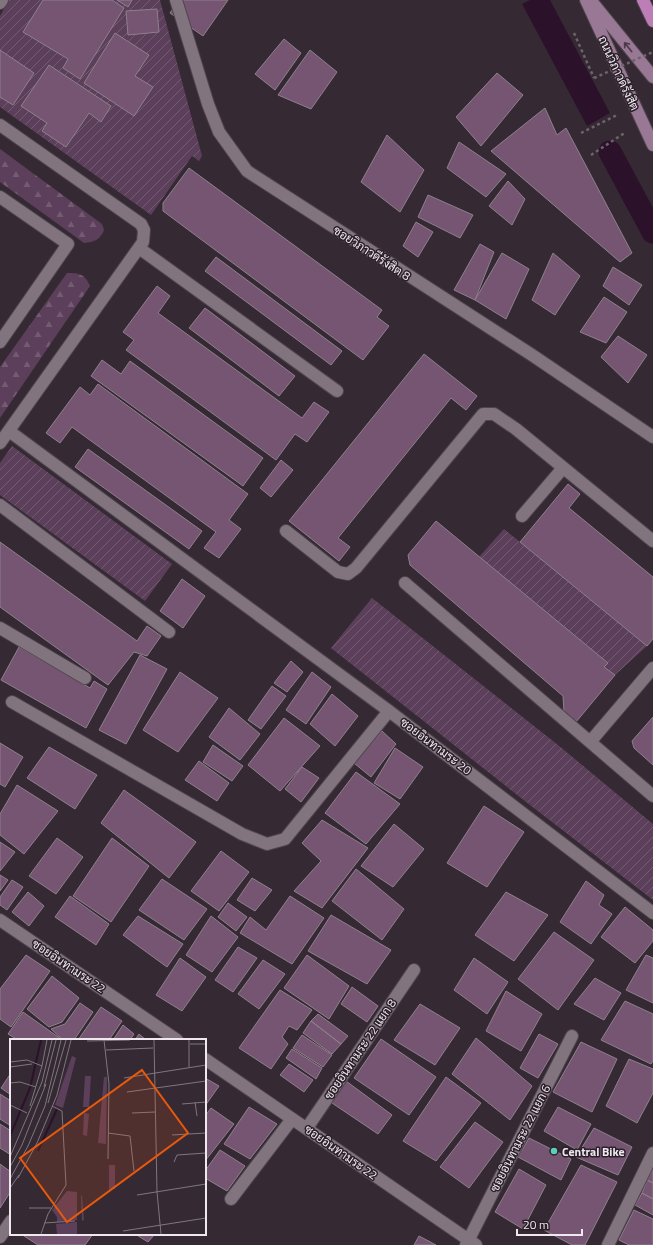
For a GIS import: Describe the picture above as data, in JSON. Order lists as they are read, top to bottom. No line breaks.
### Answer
{"streets":{"main road":["ถนนวิภาวดีรังสิต"],"street":["ซอยวิภาวดีรังสิต 8","ซอยอินทามระ 20","ซอยอินทามระ 22","ซอยอินทามระ 22 แยก 8","ซอยอินทามระ 22 แยก 6"]},"crossings":[["ซอยอินทามระ 22","ซอยอินทามระ 22 แยก 8"],["ซอยอินทามระ 22","ซอยอินทามระ 22 แยก 6"]],"places":["Central Bike"],"scale_bar":"20 m"}
